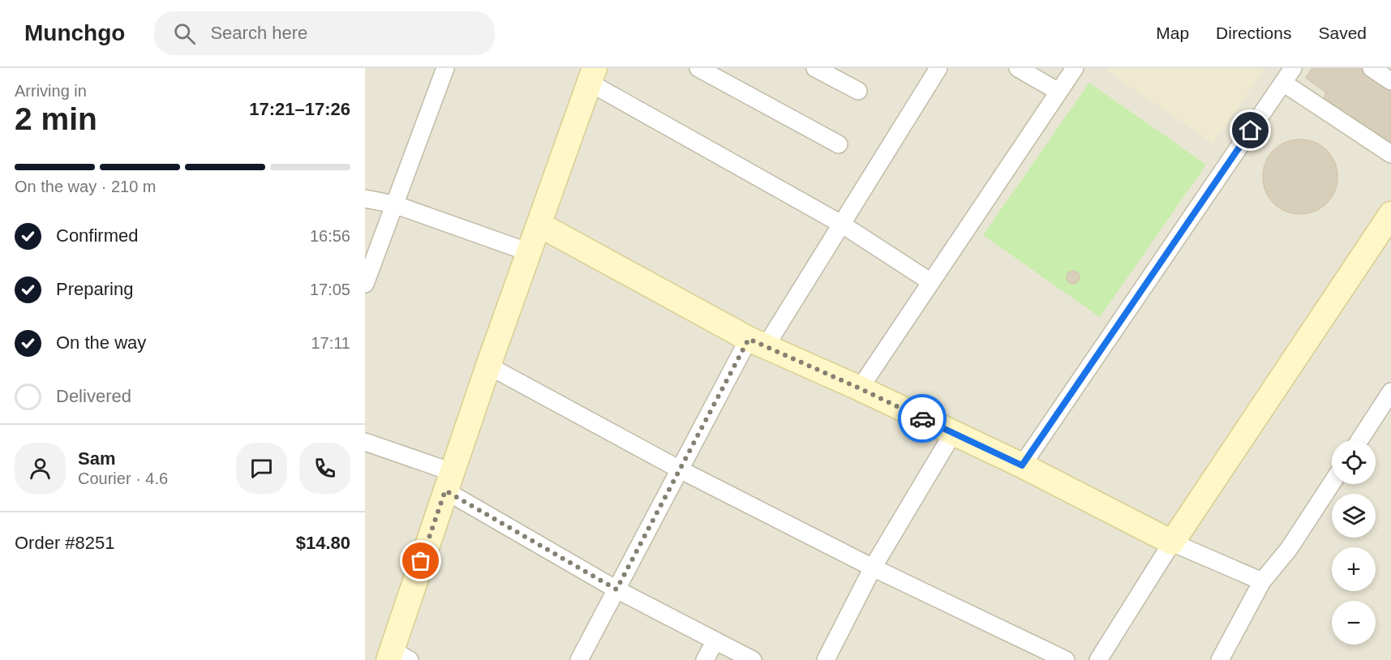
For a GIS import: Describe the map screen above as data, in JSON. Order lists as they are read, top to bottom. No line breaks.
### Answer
{"page":{"header":"Munchgo","search":"Search here","nav":["Map","Directions","Saved"],"heading":["2 min","Arriving in","17:21–17:26"],"panel":["Sam","Courier · 4.6","Order #8251","$14.80"],"bar":"On the way · 210 m","list":[["Confirmed","16:56"],["Preparing","17:05"],["On the way","17:11"],"Delivered"],"map_buttons":["+","−"]}}
